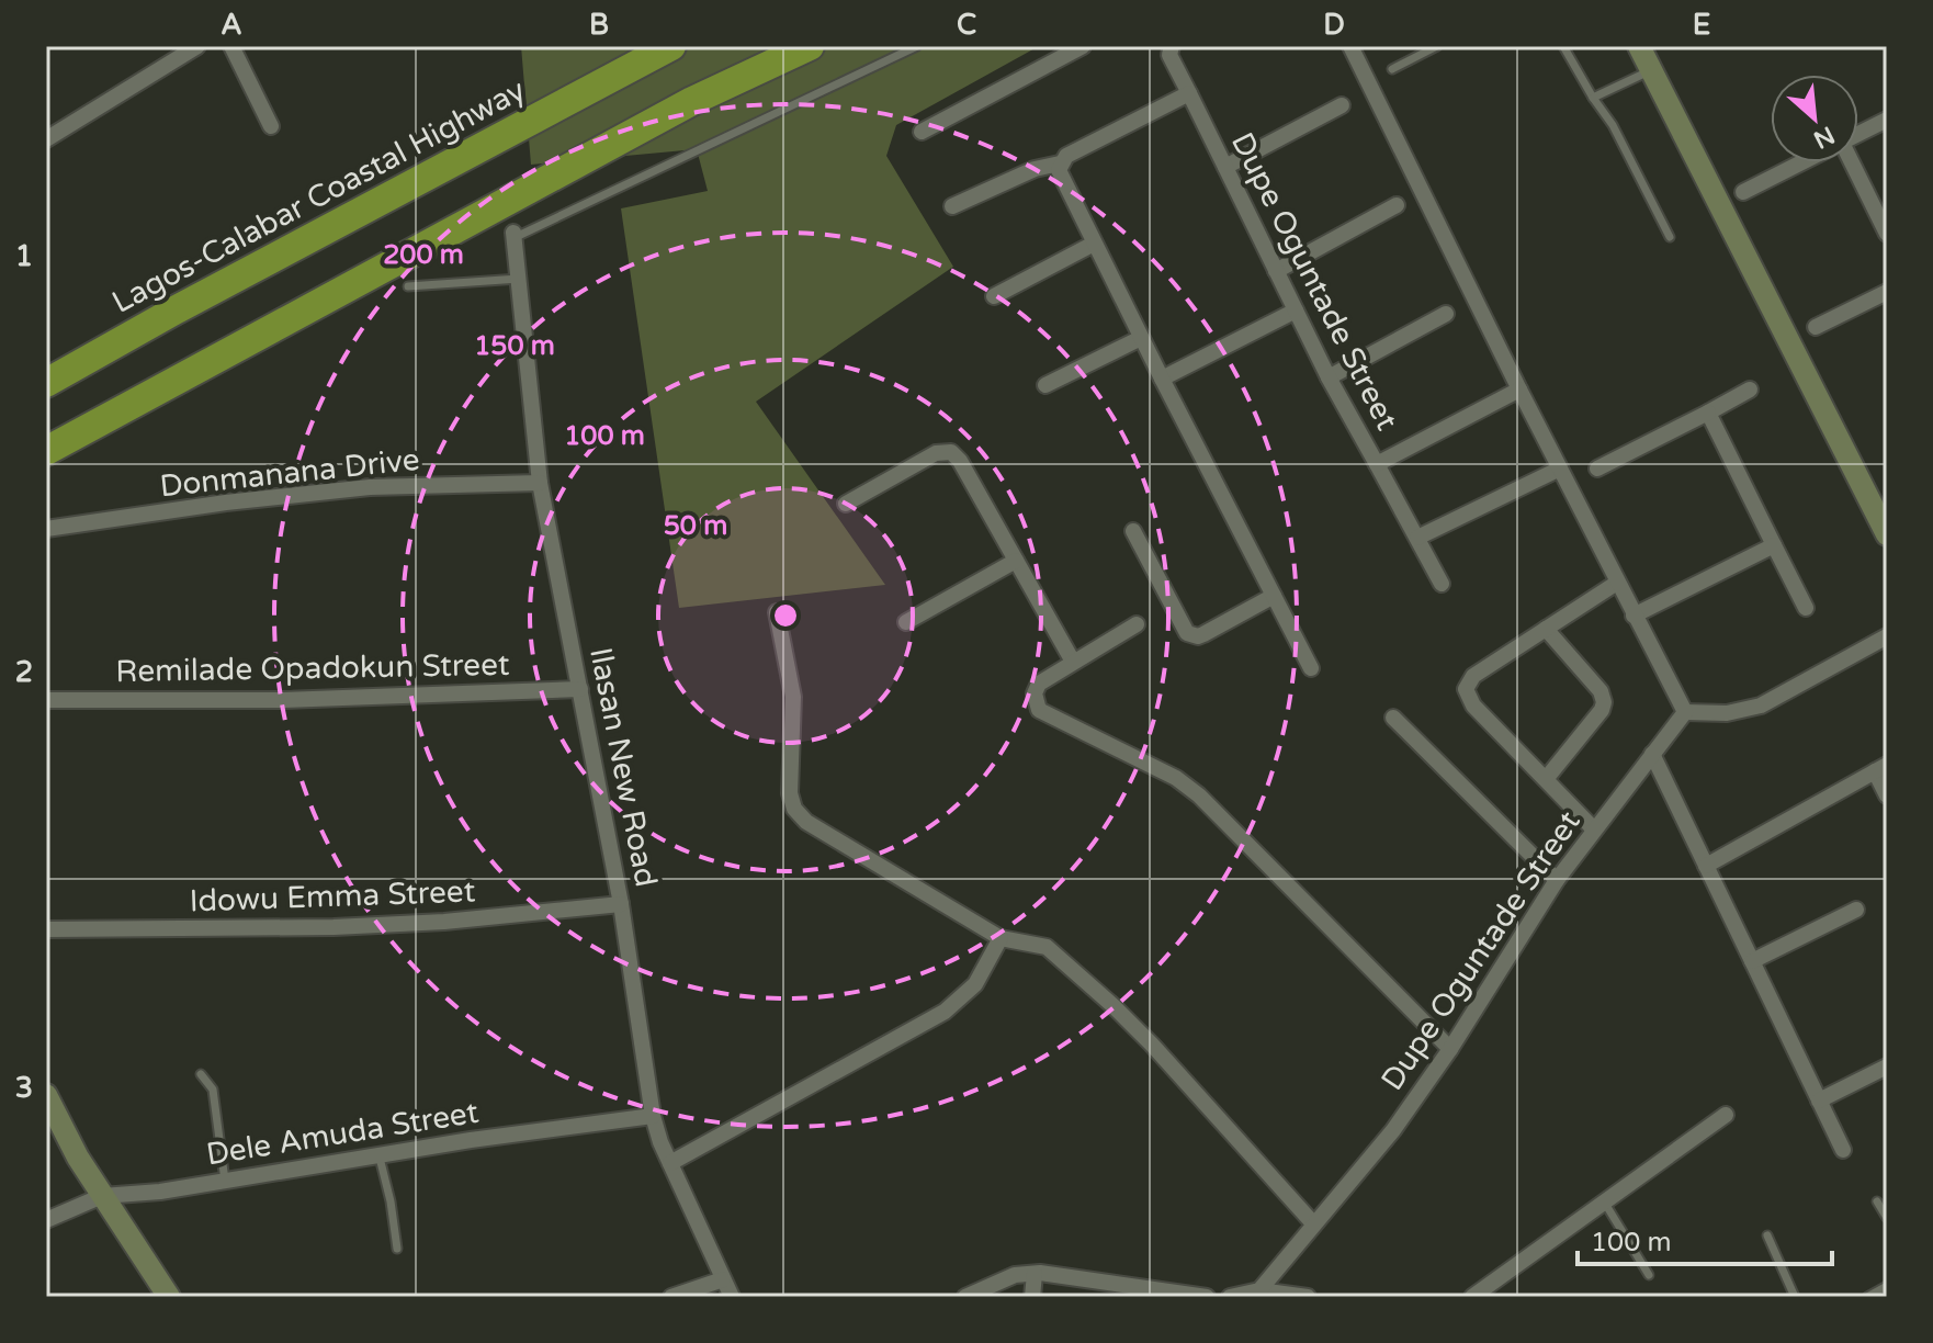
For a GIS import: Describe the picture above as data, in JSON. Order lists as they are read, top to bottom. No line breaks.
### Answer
{"streets":{"highway":["Lagos-Calabar Coastal Highway"],"street":["Dupe Oguntade Street","Donmanana Drive","Remilade Opadokun Street","Ilasan New Road","Idowu Emma Street","Dele Amuda Street"]},"crossings":[["Donmanana Drive","Ilasan New Road"],["Remilade Opadokun Street","Ilasan New Road"],["Ilasan New Road","Idowu Emma Street"],["Ilasan New Road","Dele Amuda Street"]],"scale_bar":"100 m","north":"bottom right","grid":{"columns":["A","B","C","D","E"],"rows":["1","2","3"]},"rings":["200 m","150 m","100 m","50 m"]}
